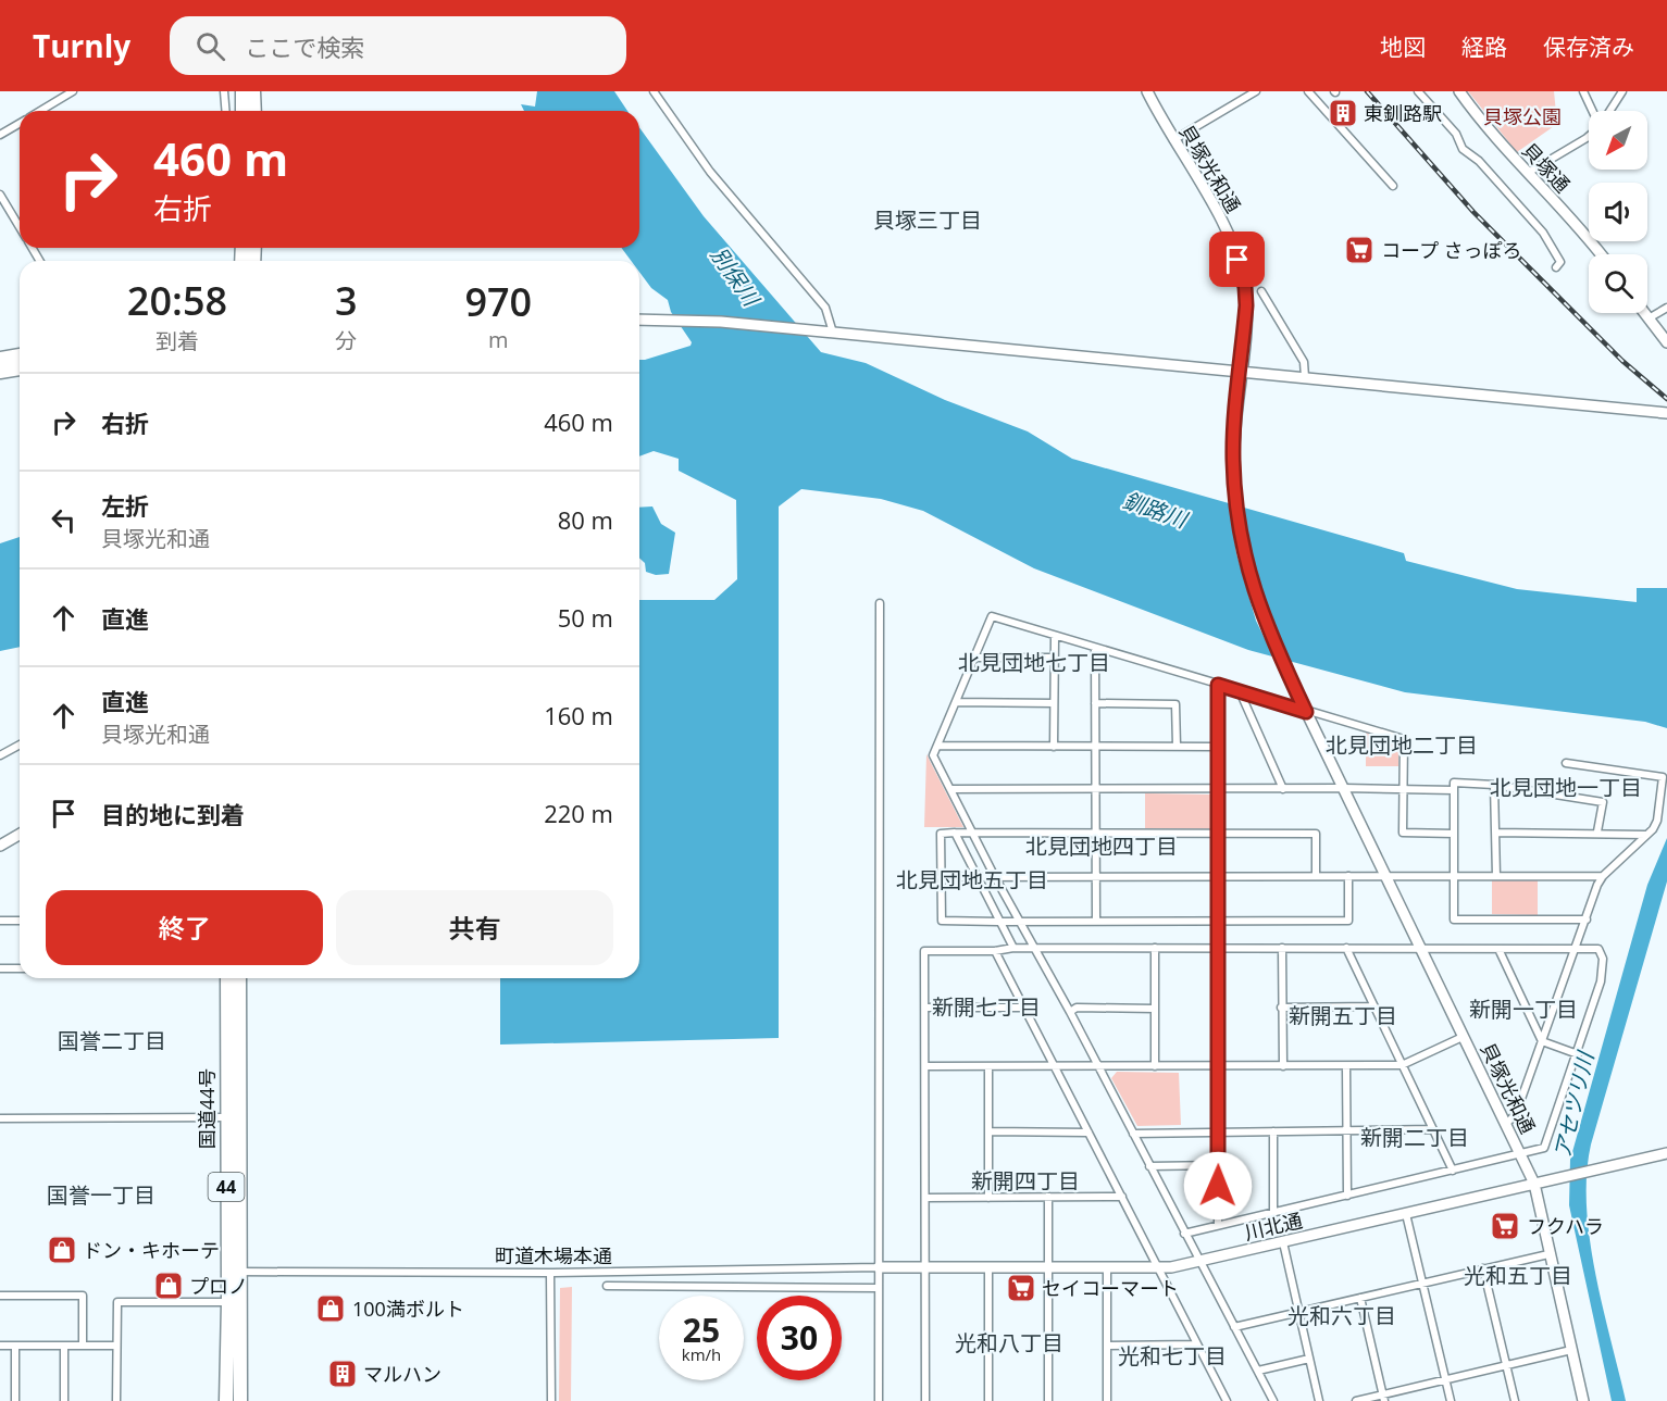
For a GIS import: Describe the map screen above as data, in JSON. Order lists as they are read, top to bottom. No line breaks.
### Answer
{"streets":{"highway":["国道44号","44"],"street":["貝塚通","貝塚光和通","川北通","町道木場本通"]},"crossings":[["貝塚光和通","川北通"],["国道44号","町道木場本通"],["川北通","町道木場本通"]],"districts":["貝塚三丁目","北見団地七丁目","北見団地二丁目","北見団地一丁目","北見団地四丁目","北見団地五丁目","新開七丁目","新開一丁目","新開五丁目","国誉二丁目","新開二丁目","新開四丁目","国誉一丁目","光和五丁目","光和六丁目","光和八丁目","光和七丁目"],"water":["別保川","釧路川","アセツリ川"],"parks":["貝塚公園"],"places":{"building":["東釧路駅","マルハン"],"supermarket":["コープ さっぽろ","フクハラ","セイコーマート"],"shop":["ドン・キホーテ","プロノ","100満ボルト"]},"north":"bottom left","page":{"header":"Turnly","search":"ここで検索","nav":["地図","経路","保存済み"],"turn":["460 m","右折"],"eta":["20:58","到着","3","分","970","m"],"list":[{"name":"右折","value":"460 m"},{"name":"左折","note":"貝塚光和通","value":"80 m"},{"name":"直進","value":"50 m"},{"name":"直進","note":"貝塚光和通","value":"160 m"},{"name":"目的地に到着","value":"220 m"}],"buttons":["終了","共有"],"speed":"25 km/h","limit":"30"}}
